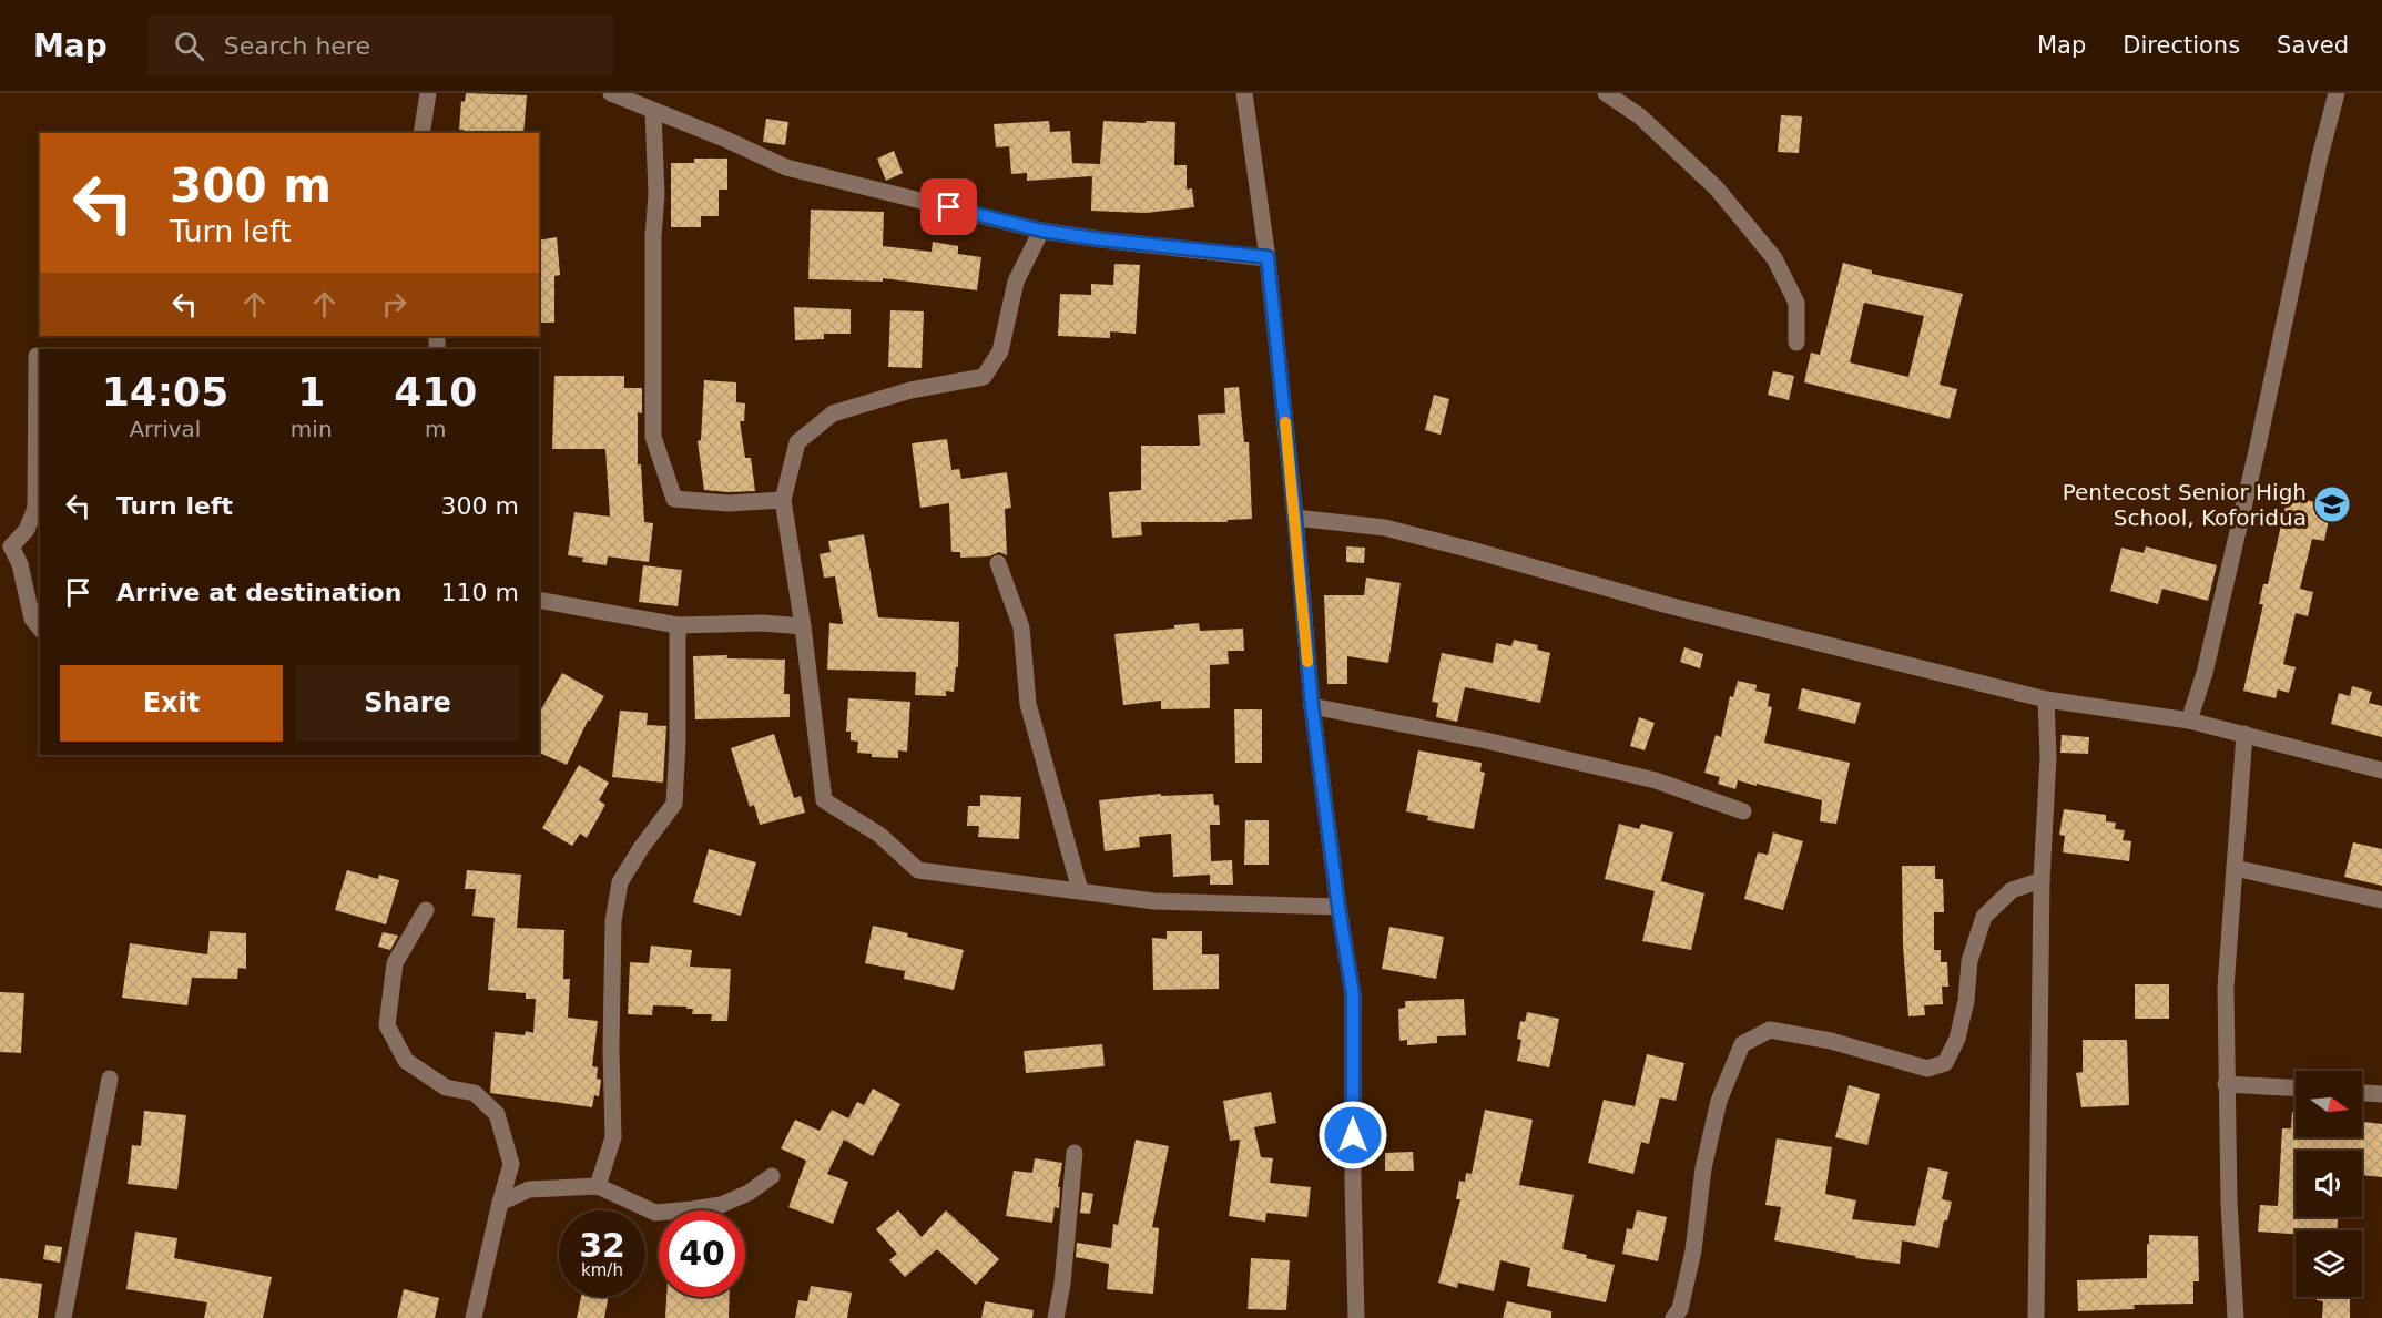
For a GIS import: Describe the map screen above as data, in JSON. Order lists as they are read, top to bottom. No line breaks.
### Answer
{"places":{"school or university":["Pentecost Senior High School, Koforidua"]},"north":"right","page":{"header":"Map","search":"Search here","nav":["Map","Directions","Saved"],"turn":["300 m","Turn left"],"eta":["14:05","Arrival","1","min","410","m"],"list":[{"name":"Turn left","value":"300 m"},{"name":"Arrive at destination","value":"110 m"}],"buttons":["Exit","Share"],"speed":"32 km/h","limit":"40"}}
